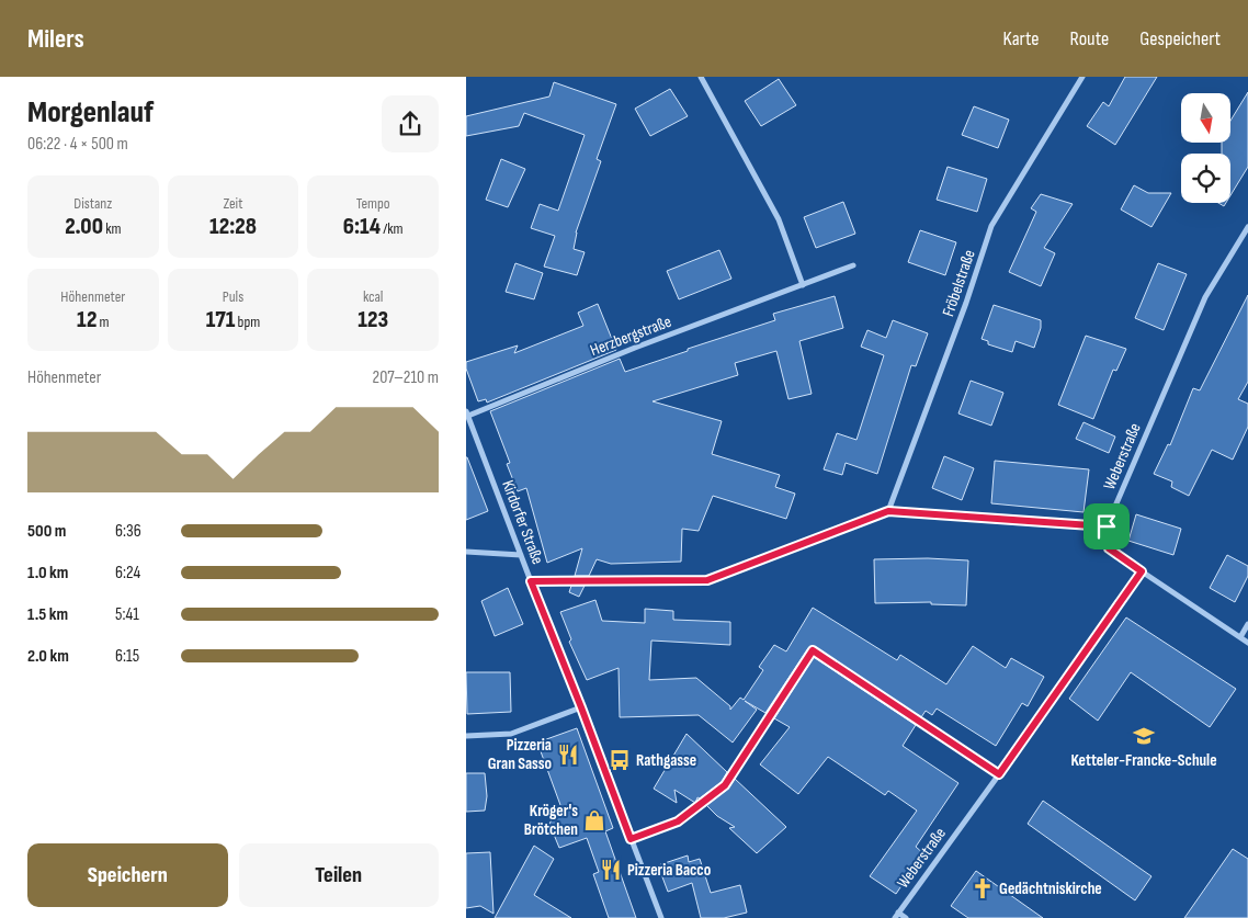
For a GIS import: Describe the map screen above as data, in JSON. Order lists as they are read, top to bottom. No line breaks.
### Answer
{"streets":{"street":["Fröbelstraße","Herzbergstraße","Weberstraße","Kirdorfer Straße"]},"crossings":[["Herzbergstraße","Kirdorfer Straße"]],"places":{"school or university":["Ketteler-Francke-Schule"],"restaurant":["Pizzeria Gran Sasso","Pizzeria Bacco"],"bus stop":["Rathgasse"],"shop":["Kröger's Brötchen"],"church":["Gedächtniskirche"]},"north":"bottom","page":{"header":"Milers","nav":["Karte","Route","Gespeichert"],"heading":["Morgenlauf","06:22 · 4 × 500 m"],"stats":[["Distanz","2.00 km"],["Zeit","12:28"],["Tempo","6:14 /km"],["Höhenmeter","12 m"],["Puls","171 bpm"],["kcal","123"]],"chart":["Höhenmeter","207–210 m"],"list":[{"name":"500 m","note":"6:36"},{"name":"1.0 km","note":"6:24"},{"name":"1.5 km","note":"5:41"},{"name":"2.0 km","note":"6:15"}],"buttons":["Speichern","Teilen"]}}
